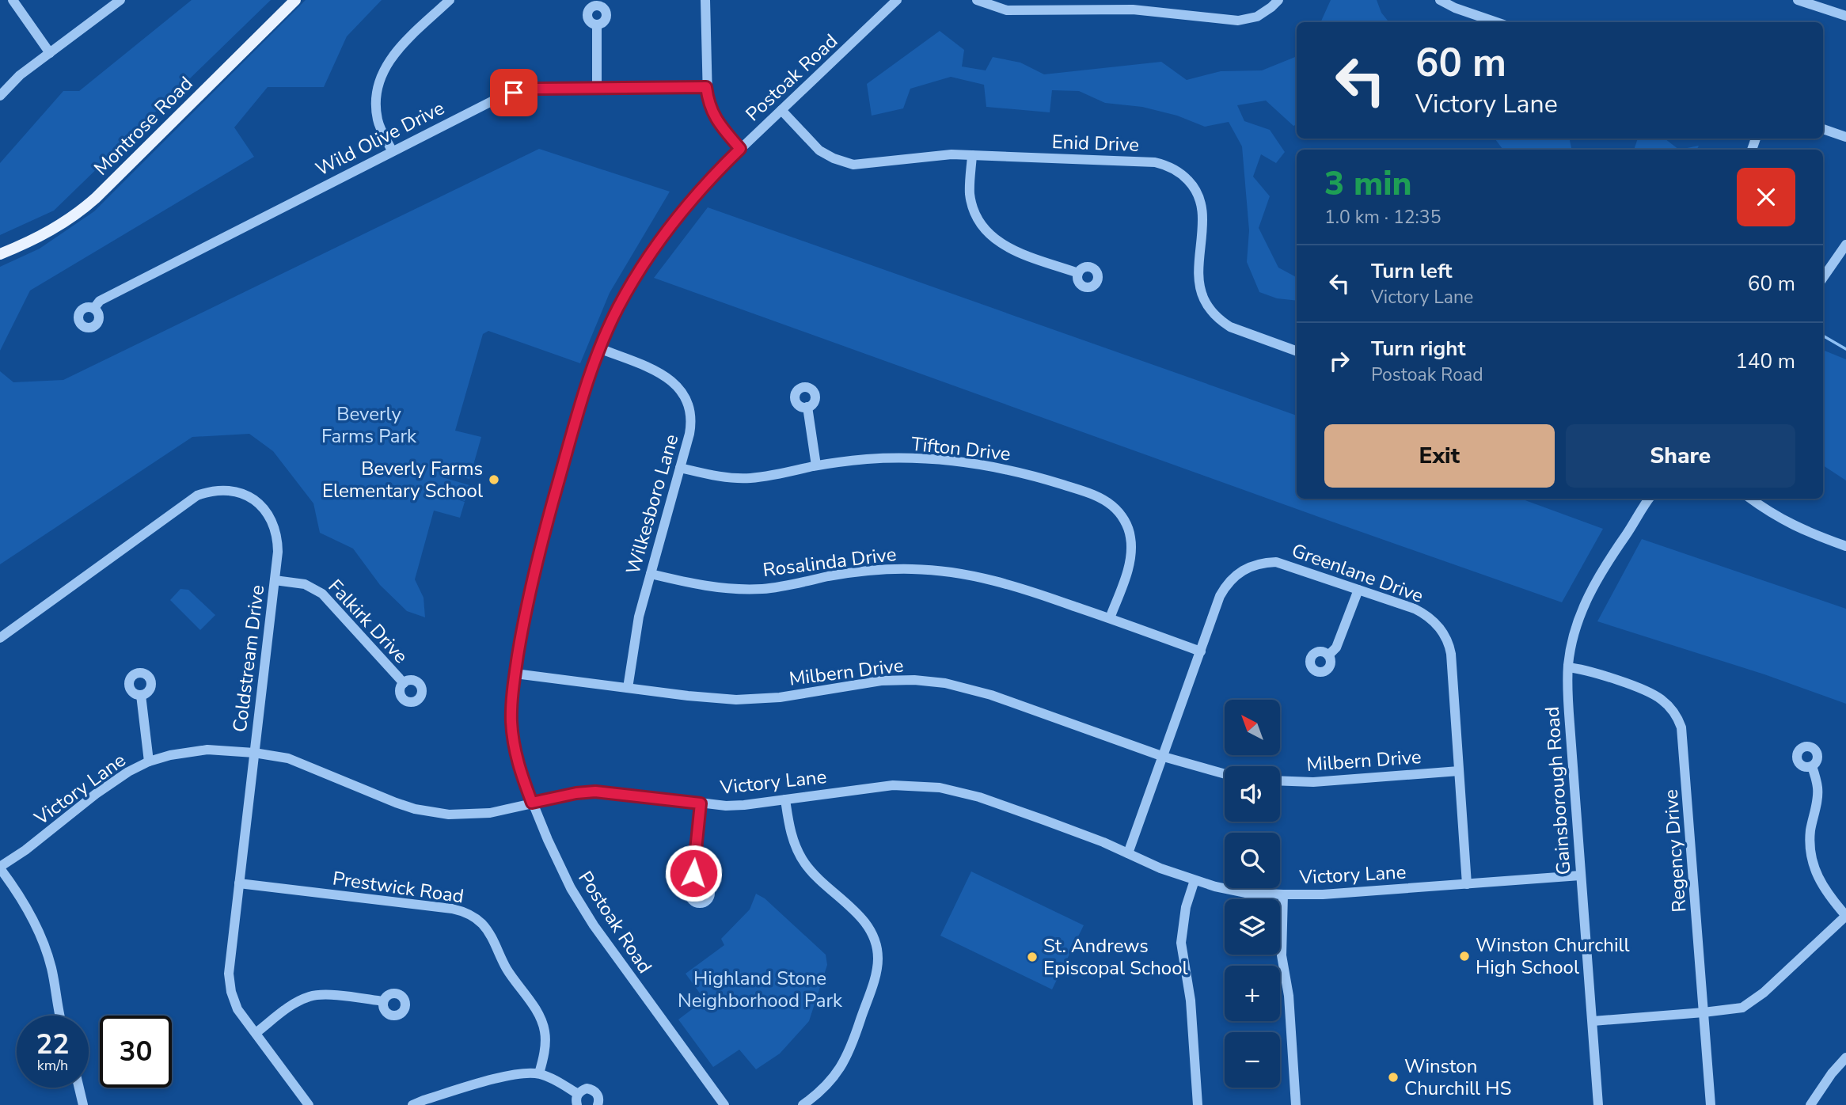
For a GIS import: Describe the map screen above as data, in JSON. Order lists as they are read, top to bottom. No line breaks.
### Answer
{"streets":{"main road":["Montrose Road"],"street":["Postoak Road","Wild Olive Drive","Enid Drive","Tifton Drive","Wilkesboro Lane","Rosalinda Drive","Greenlane Drive","Falkirk Drive","Coldstream Drive","Milbern Drive","Victory Lane","Gainsborough Road","Regency Drive","Prestwick Road"]},"crossings":[["Postoak Road","Enid Drive"],["Postoak Road","Wilkesboro Lane"],["Postoak Road","Milbern Drive"],["Postoak Road","Victory Lane"],["Tifton Drive","Wilkesboro Lane"],["Tifton Drive","Rosalinda Drive"],["Wilkesboro Lane","Rosalinda Drive"],["Wilkesboro Lane","Milbern Drive"],["Rosalinda Drive","Greenlane Drive"],["Greenlane Drive","Milbern Drive"],["Greenlane Drive","Victory Lane"],["Falkirk Drive","Coldstream Drive"],["Coldstream Drive","Victory Lane"],["Coldstream Drive","Prestwick Road"],["Victory Lane","Gainsborough Road"],["Gainsborough Road","Regency Drive"]],"parks":["Beverly Farms Park","Highland Stone Neighborhood Park"],"places":["Beverly Farms Elementary School","Winston Churchill High School","St. Andrews Episcopal School","Winston Churchill HS"],"north":"top left","page":{"turn":["60 m","Victory Lane"],"heading":["3 min","1.0 km · 12:35"],"list":[{"name":"Turn left","note":"Victory Lane","value":"60 m"},{"name":"Turn right","note":"Postoak Road","value":"140 m"}],"buttons":["Exit","Share"],"map_buttons":["+","−"],"speed":"22 km/h","limit":"30"}}
